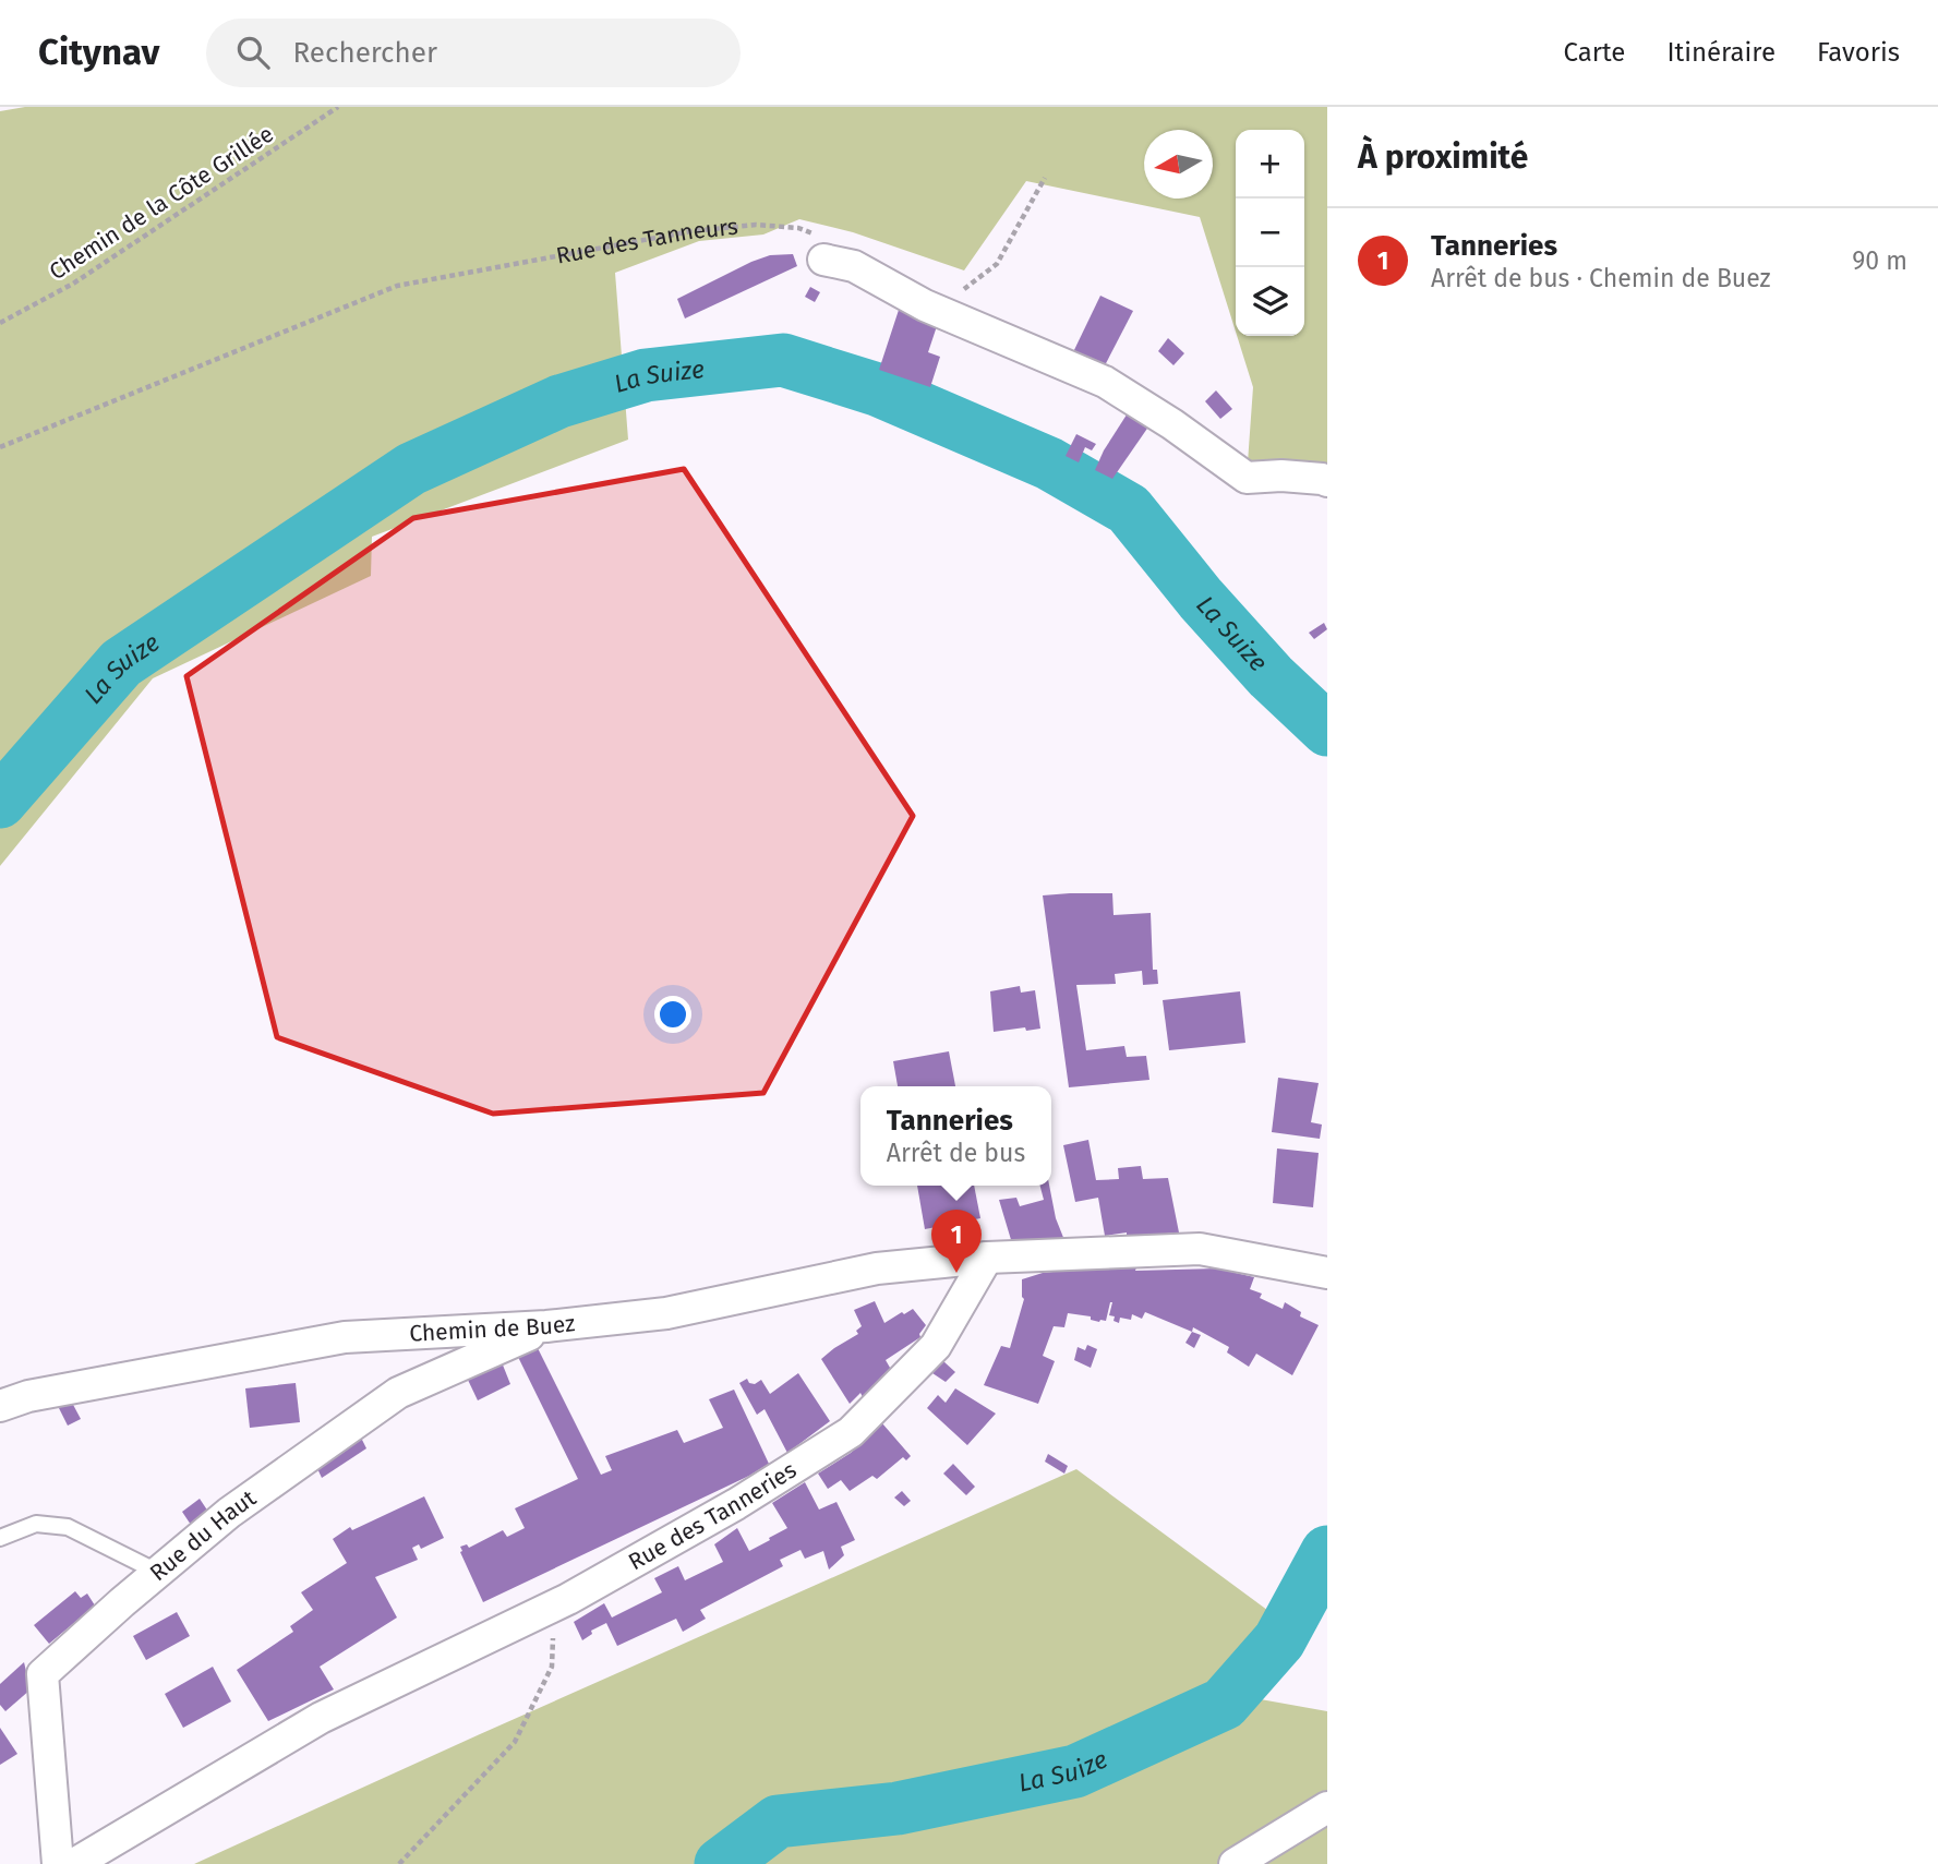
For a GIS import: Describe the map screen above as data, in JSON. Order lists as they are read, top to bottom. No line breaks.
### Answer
{"streets":{"street":["Chemin de Buez","Rue des Tanneries","Rue du Haut"],"path":["Chemin de la Côte Grillée","Rue des Tanneurs"]},"crossings":[["Chemin de Buez","Rue des Tanneries"],["Chemin de Buez","Rue du Haut"]],"water":["La Suize"],"north":"left","page":{"header":"Citynav","search":"Rechercher","nav":["Carte","Itinéraire","Favoris"],"heading":"À proximité","map_buttons":["+","−"],"list":[{"mark":"1","name":"Tanneries","note":"Arrêt de bus · Chemin de Buez","value":"90 m"}],"popup":["Tanneries","Arrêt de bus"],"pins":"1"}}
